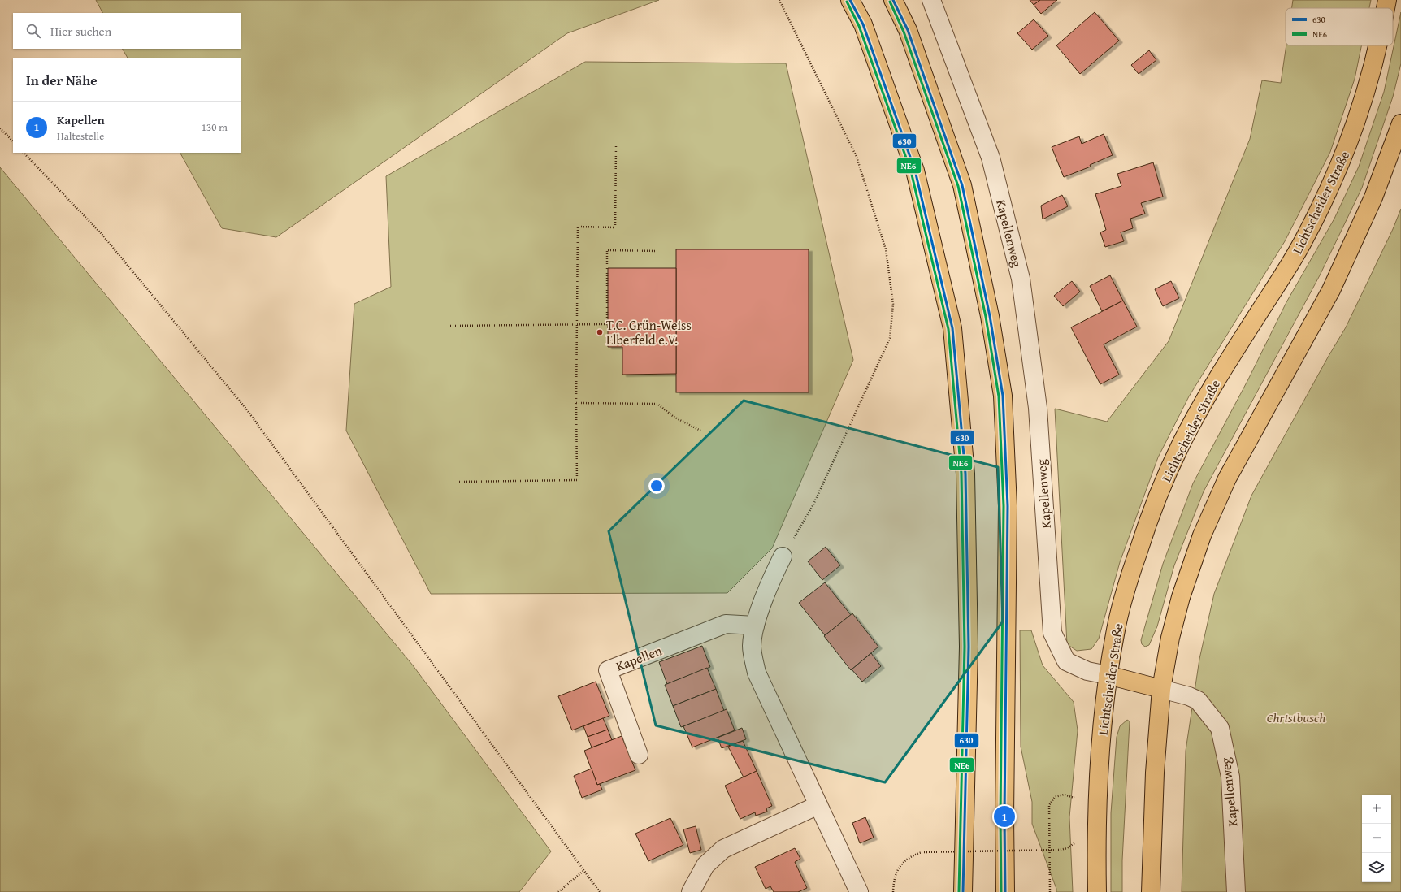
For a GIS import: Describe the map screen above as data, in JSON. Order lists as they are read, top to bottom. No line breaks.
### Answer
{"streets":{"main road":["Lichtscheider Straße","Kapellenweg"],"street":["Kapellen"]},"crossings":[["Lichtscheider Straße","Kapellenweg"]],"parks":["Christbusch"],"places":["T.C. Grün-Weiss Elberfeld e.V."],"lines":["transit line 630","transit line NE6"],"legend":["630","NE6"],"page":{"search":"Hier suchen","heading":"In der Nähe","list":[{"mark":"1","name":"Kapellen","note":"Haltestelle","value":"130 m"}],"map_buttons":["+","−"],"pins":"1"}}
